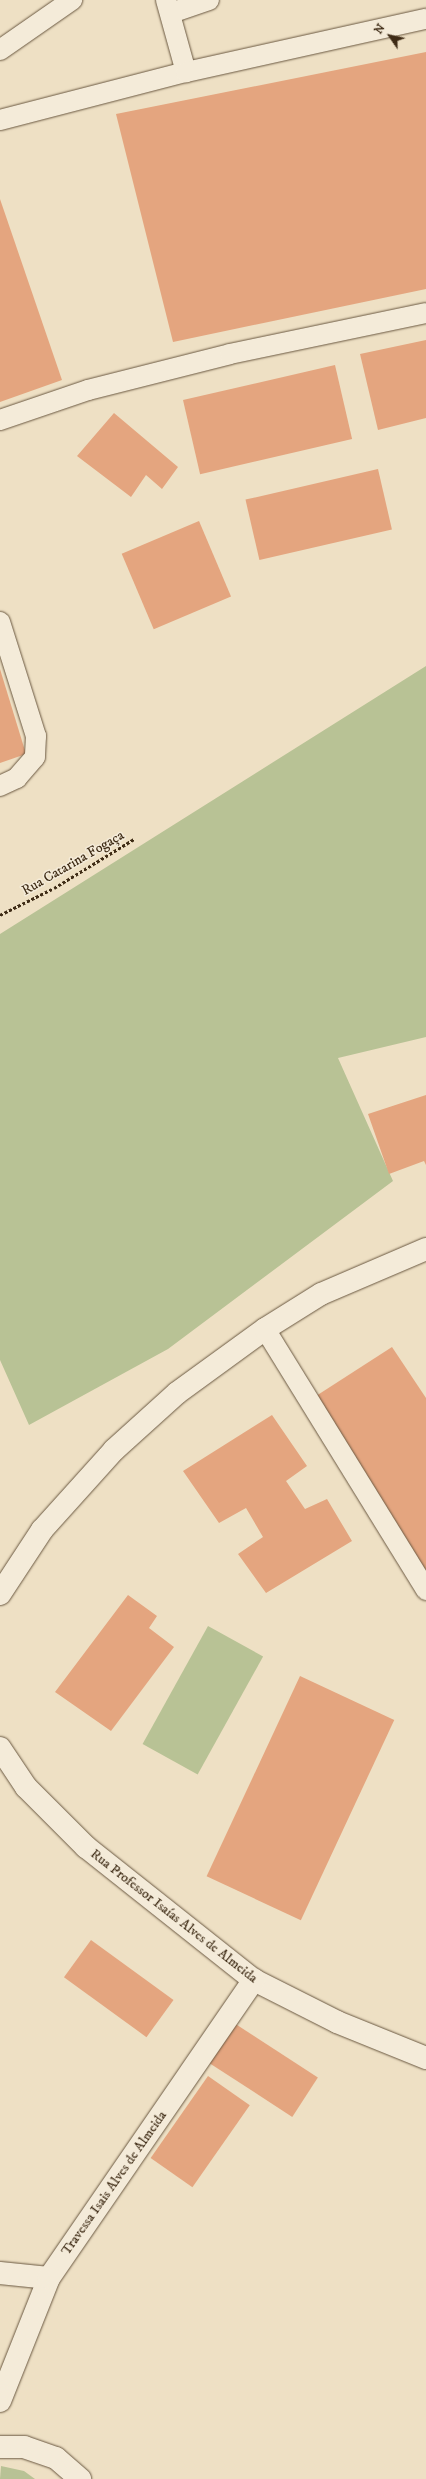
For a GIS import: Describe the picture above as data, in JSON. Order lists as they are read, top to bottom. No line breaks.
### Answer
{"streets":{"street":["Rua Professor Isaías Alves de Almeida","Travessa Isais Alves de Almeida"],"path":["Rua Catarina Fogaça"]},"crossings":[["Rua Professor Isaías Alves de Almeida","Travessa Isais Alves de Almeida"]],"north":"top left"}
